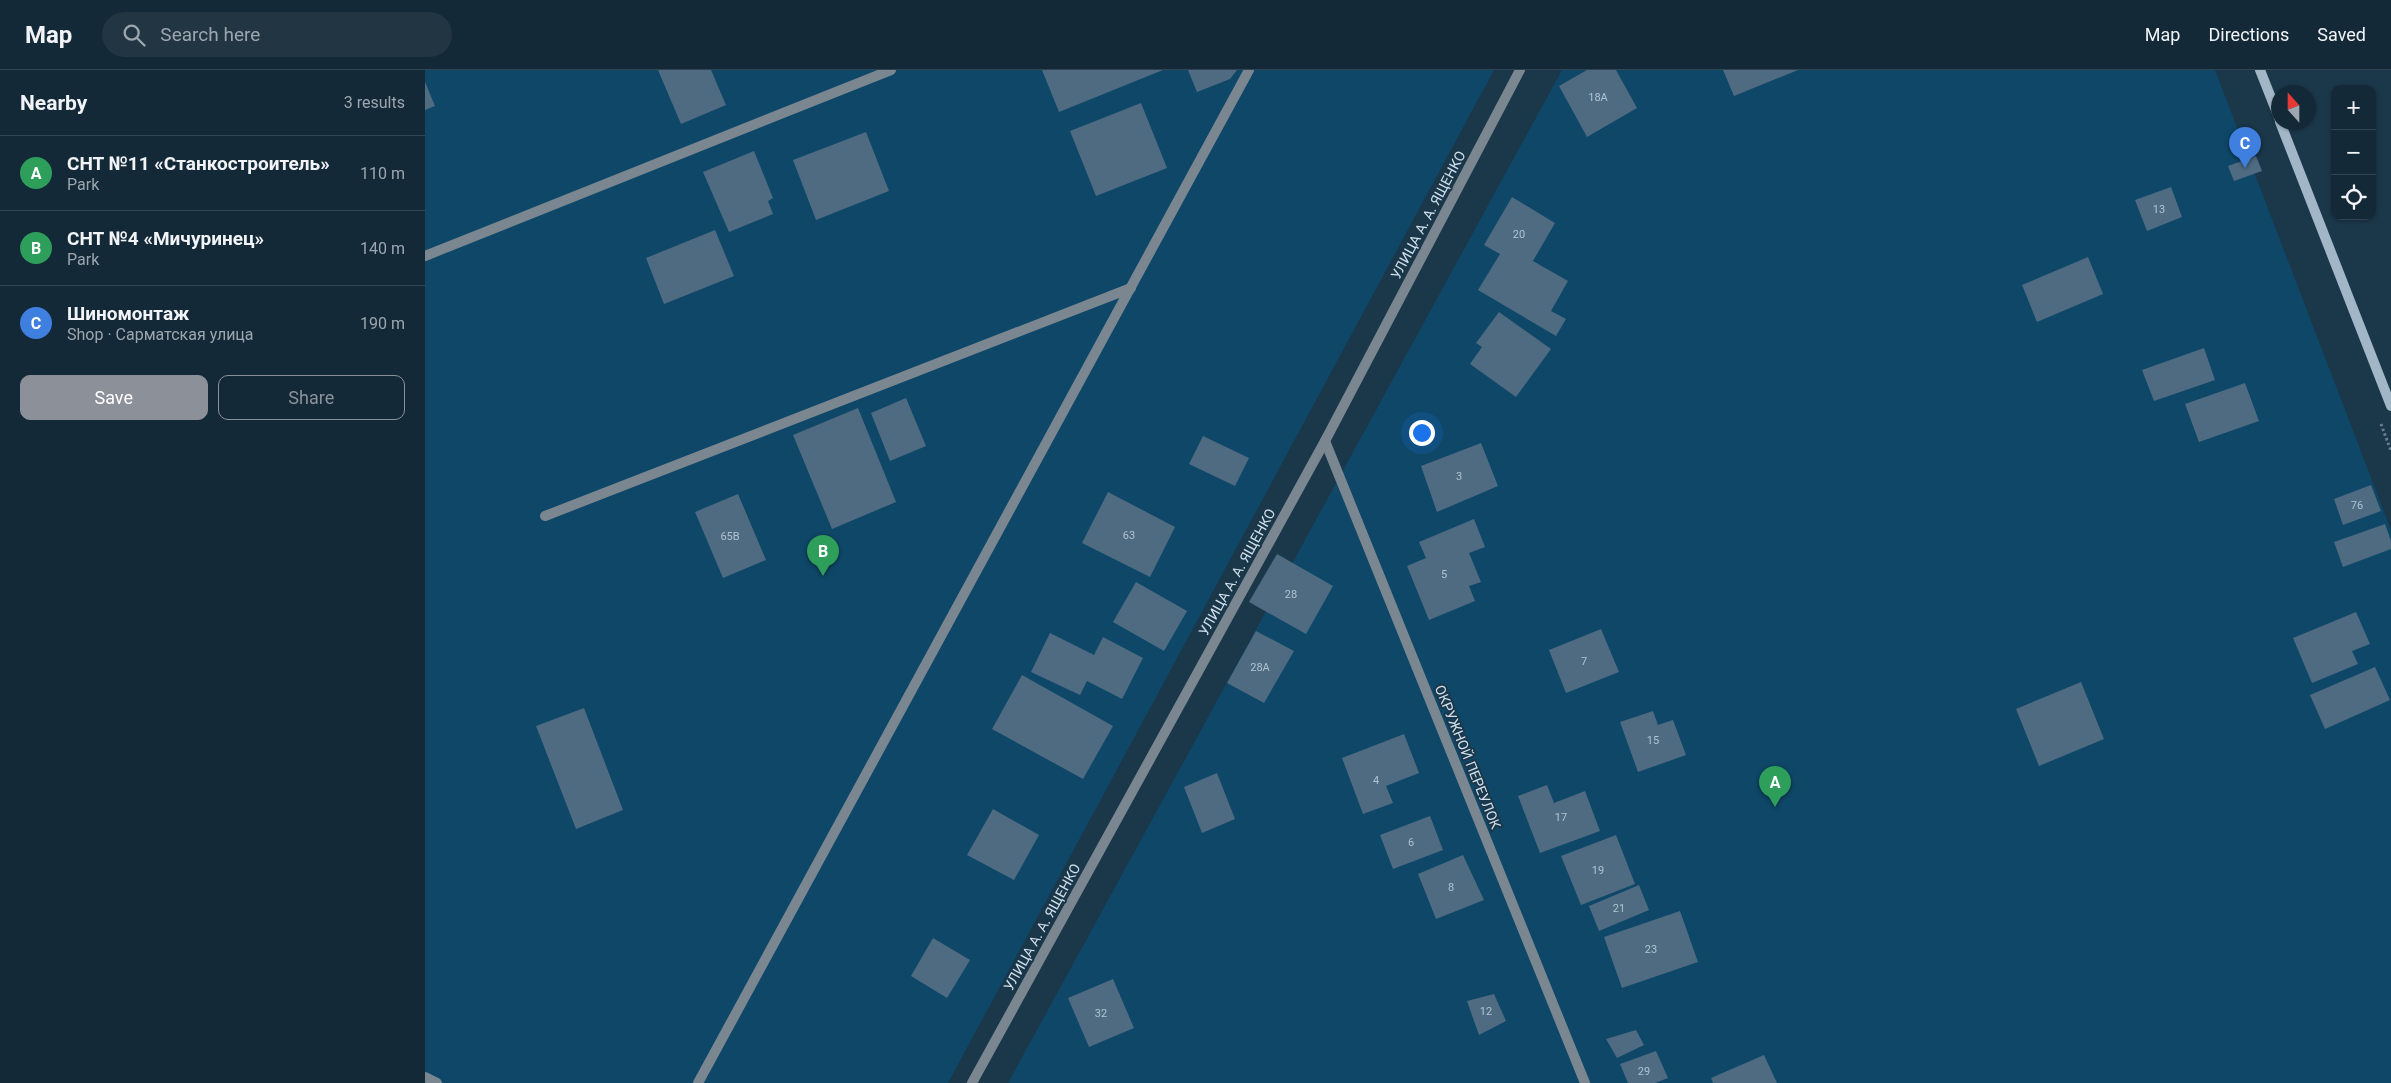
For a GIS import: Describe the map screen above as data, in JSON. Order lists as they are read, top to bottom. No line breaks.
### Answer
{"streets":{"street":["УЛИЦА А. А. ЯЩЕНКО","ОКРУЖНОЙ ПЕРЕУЛОК"]},"crossings":[["УЛИЦА А. А. ЯЩЕНКО","ОКРУЖНОЙ ПЕРЕУЛОК"]],"house_numbers":["18А","13","20","3","76","63","65В","5","28","7","28А","15","4","17","6","19","8","21","23","12","32","29"],"north":"top","page":{"header":"Map","search":"Search here","nav":["Map","Directions","Saved"],"heading":["Nearby","3 results"],"map_buttons":["+","−"],"pins":["C","B","A"],"list":[{"mark":"A","name":"СНТ №11 «Станкостроитель»","note":"Park","value":"110 m"},{"mark":"B","name":"СНТ №4 «Мичуринец»","note":"Park","value":"140 m"},{"mark":"C","name":"Шиномонтаж","note":"Shop · Сарматская улица","value":"190 m"}],"buttons":["Save","Share"]}}
